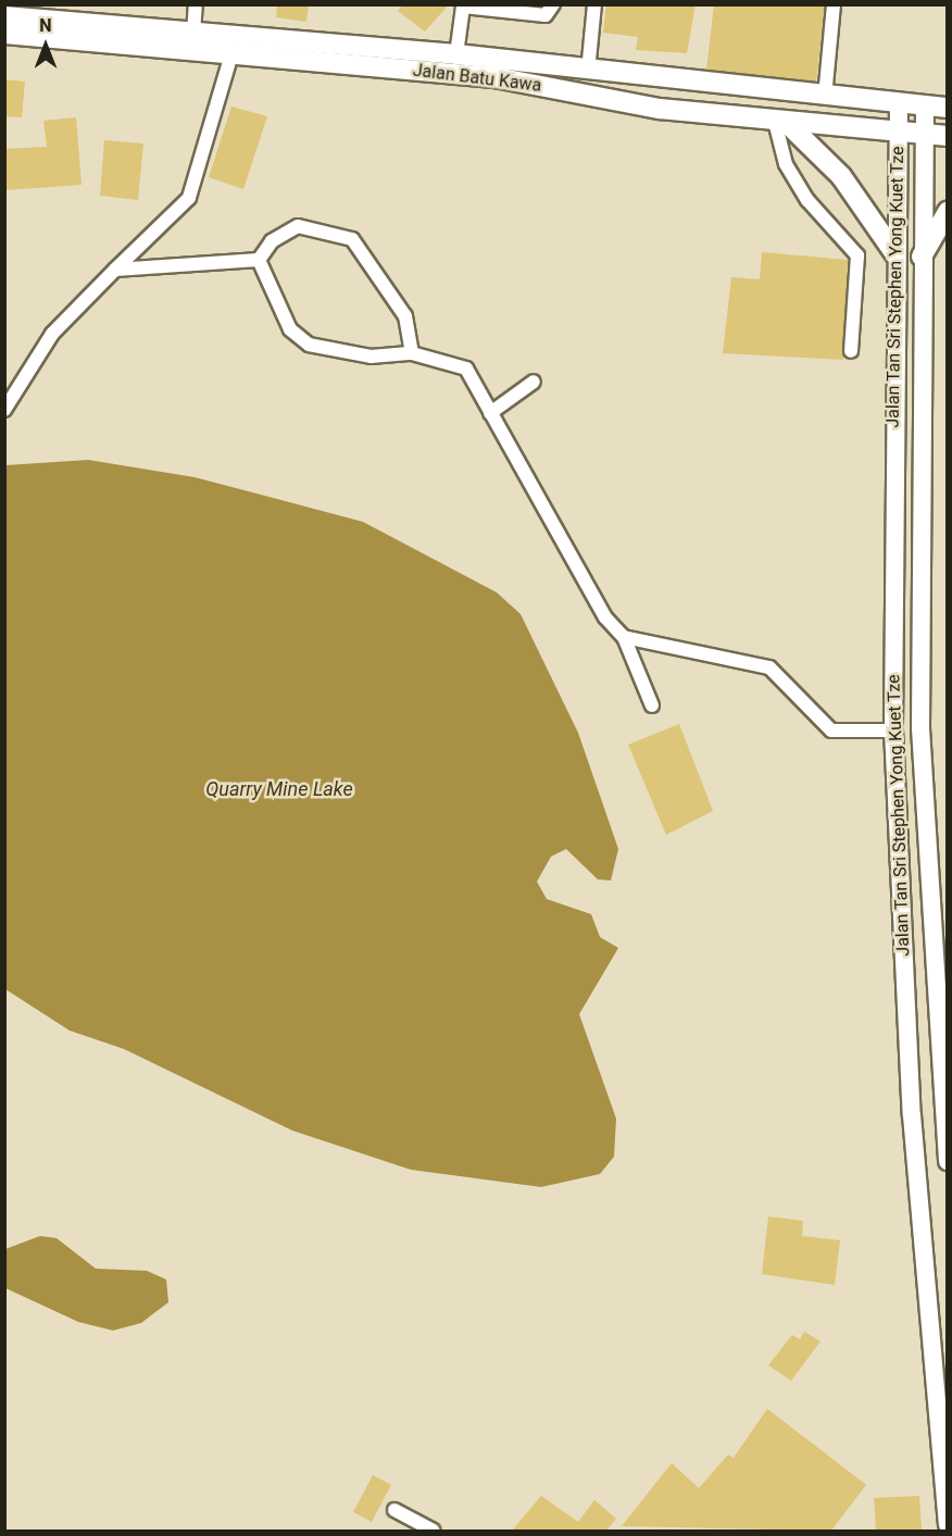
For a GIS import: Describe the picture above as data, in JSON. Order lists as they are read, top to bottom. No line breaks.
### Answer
{"streets":{"highway":["Jalan Batu Kawa"],"main road":["Jalan Tan Sri Stephen Yong Kuet Tze"]},"crossings":[["Jalan Batu Kawa","Jalan Tan Sri Stephen Yong Kuet Tze"]],"water":["Quarry Mine Lake"],"north":"top"}
